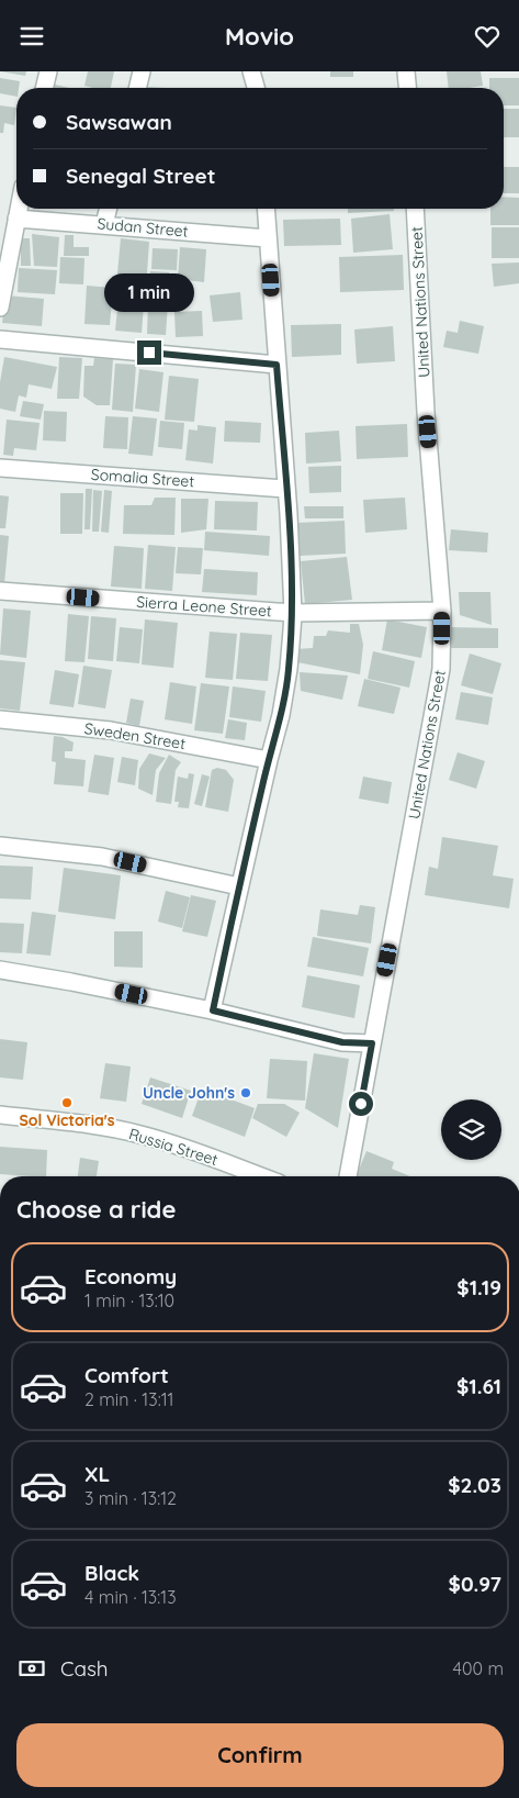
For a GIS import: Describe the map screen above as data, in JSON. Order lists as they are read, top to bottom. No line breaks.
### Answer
{"streets":{"street":["Sudan Street","United Nations Street","Somalia Street","Sierra Leone Street","Sweden Street","Russia Street"]},"crossings":[["United Nations Street","Sierra Leone Street"]],"places":["Uncle John's","Sol Victoria's"],"page":{"header":"Movio","banner":["Sawsawan","Senegal Street"],"bubble":"1 min","heading":"Choose a ride","list":[{"name":"Economy","note":"1 min · 13:10","value":"$1.19"},{"name":"Comfort","note":"2 min · 13:11","value":"$1.61"},{"name":"XL","note":"3 min · 13:12","value":"$2.03"},{"name":"Black","note":"4 min · 13:13","value":"$0.97"}],"pay":["Cash","400 m"],"buttons":"Confirm"}}
